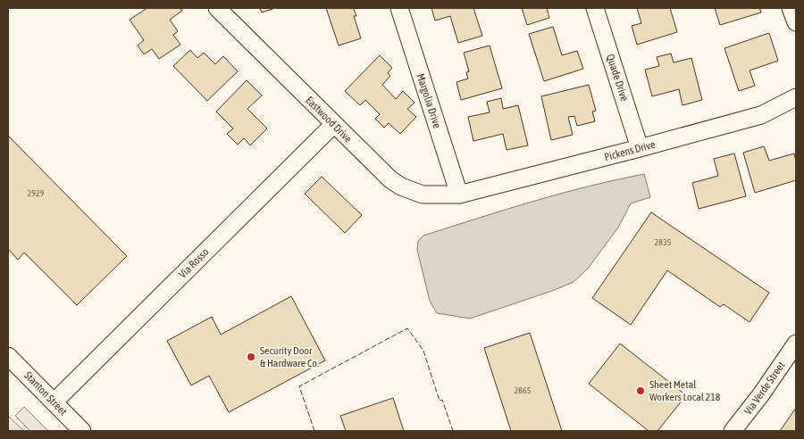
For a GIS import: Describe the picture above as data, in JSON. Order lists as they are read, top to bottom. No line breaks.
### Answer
{"streets":{"street":["Quade Drive","Margolia Drive","Eastwood Drive","Pickens Drive","Via Rosso","Via Verde Street","Stanton Street"]},"crossings":[["Quade Drive","Pickens Drive"],["Margolia Drive","Eastwood Drive"],["Margolia Drive","Pickens Drive"],["Eastwood Drive","Pickens Drive"],["Eastwood Drive","Via Rosso"],["Via Rosso","Stanton Street"]],"places":["Security Door & Hardware Co.","Sheet Metal Workers Local 218"],"house_numbers":["2929","2835","2865"]}
